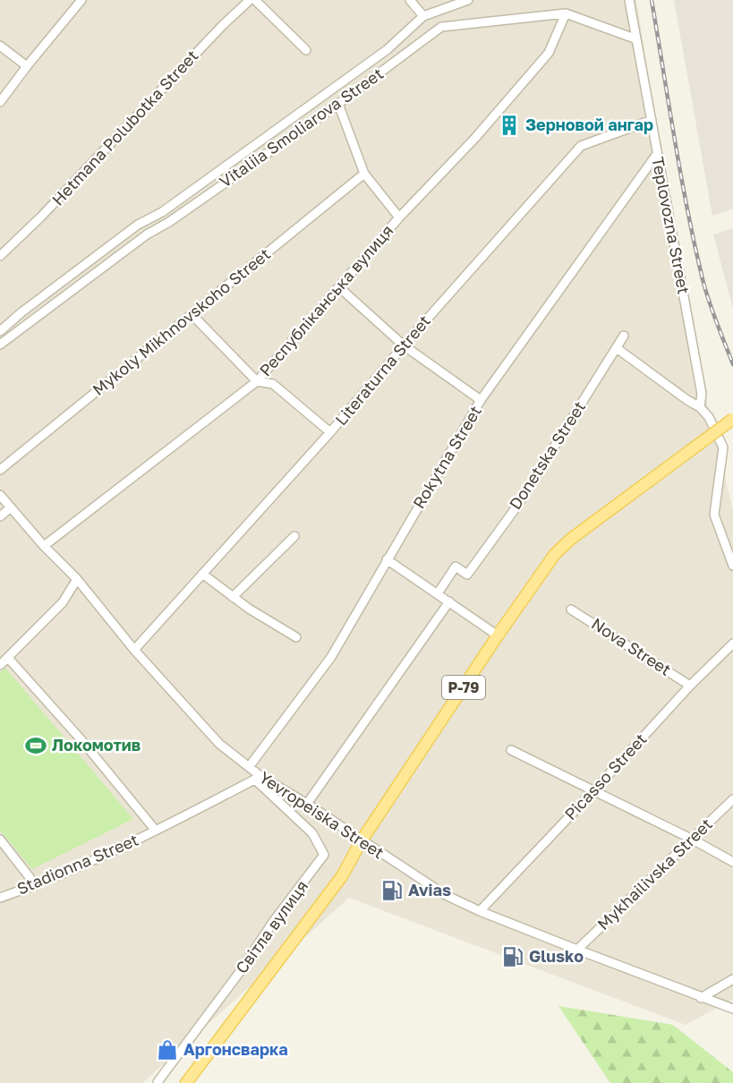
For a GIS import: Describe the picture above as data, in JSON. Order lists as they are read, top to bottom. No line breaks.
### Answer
{"streets":{"main road":["Р-79"],"street":["Hetmana Polubotka Street","Vitaliia Smoliarova Street","Teplovozna Street","Республіканська вулиця","Mykoly Mikhnovskoho Street","Literaturna Street","Rokytna Street","Nova Street","Picasso Street","Yevropeiska Street","Stadionna Street","Mykhailivska Street","Світла вулиця"]},"crossings":[["Vitaliia Smoliarova Street","Teplovozna Street"],["Vitaliia Smoliarova Street","Республіканська вулиця"],["Teplovozna Street","Literaturna Street"],["Teplovozna Street","Rokytna Street"],["Республіканська вулиця","Yevropeiska Street"],["Literaturna Street","Yevropeiska Street"],["Rokytna Street","Yevropeiska Street"],["Nova Street","Picasso Street"],["Р-79","Yevropeiska Street"],["Picasso Street","Yevropeiska Street"],["Yevropeiska Street","Stadionna Street"],["Yevropeiska Street","Mykhailivska Street"],["Yevropeiska Street","Світла вулиця"],["Stadionna Street","Світла вулиця"]],"places":{"building":["Зерновой ангар"],"sports":["Локомотив"],"fuel station":["Avias","Glusko"],"shop":["Аргонсварка"]}}
